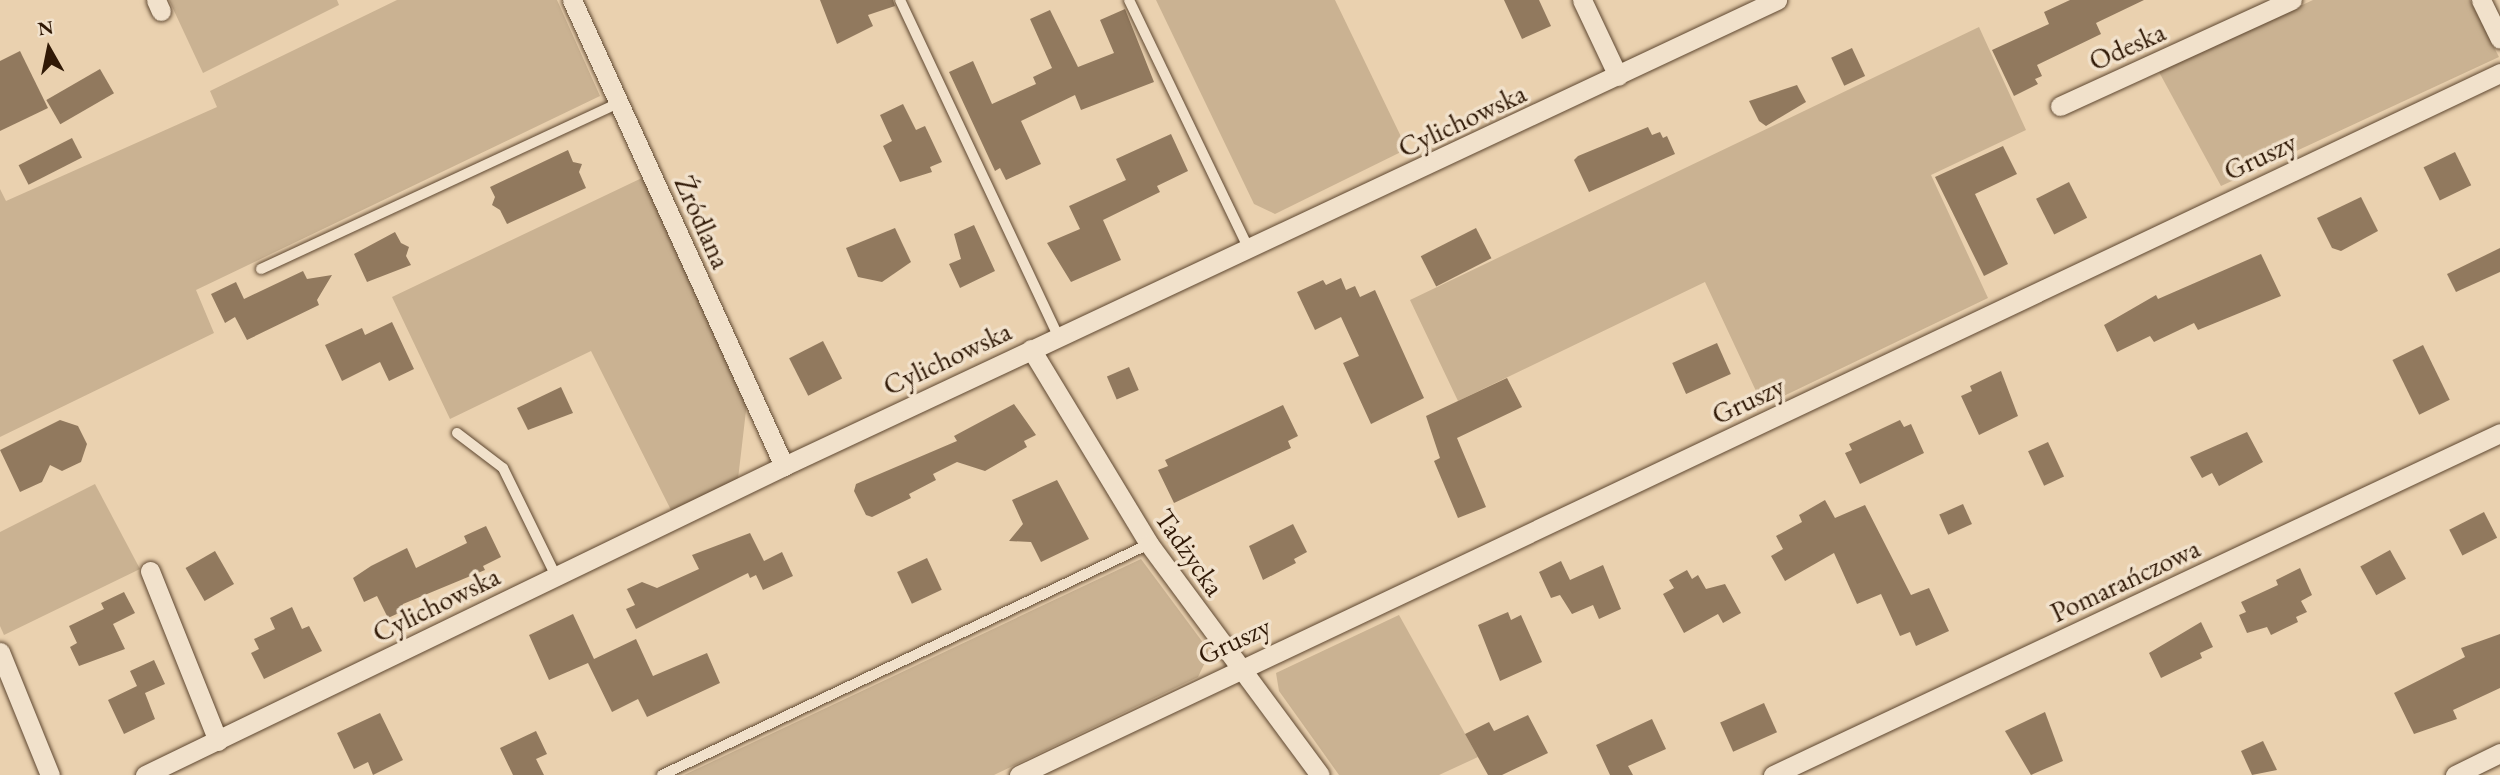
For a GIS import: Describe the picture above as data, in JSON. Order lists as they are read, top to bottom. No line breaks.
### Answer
{"streets":{"street":["Odeska","Cylichowska","Gruszy","Źródlana","Tadżycka","Pomarańczowa"]},"crossings":[["Cylichowska","Źródlana"],["Cylichowska","Tadżycka"],["Gruszy","Tadżycka"]],"north":"top"}
